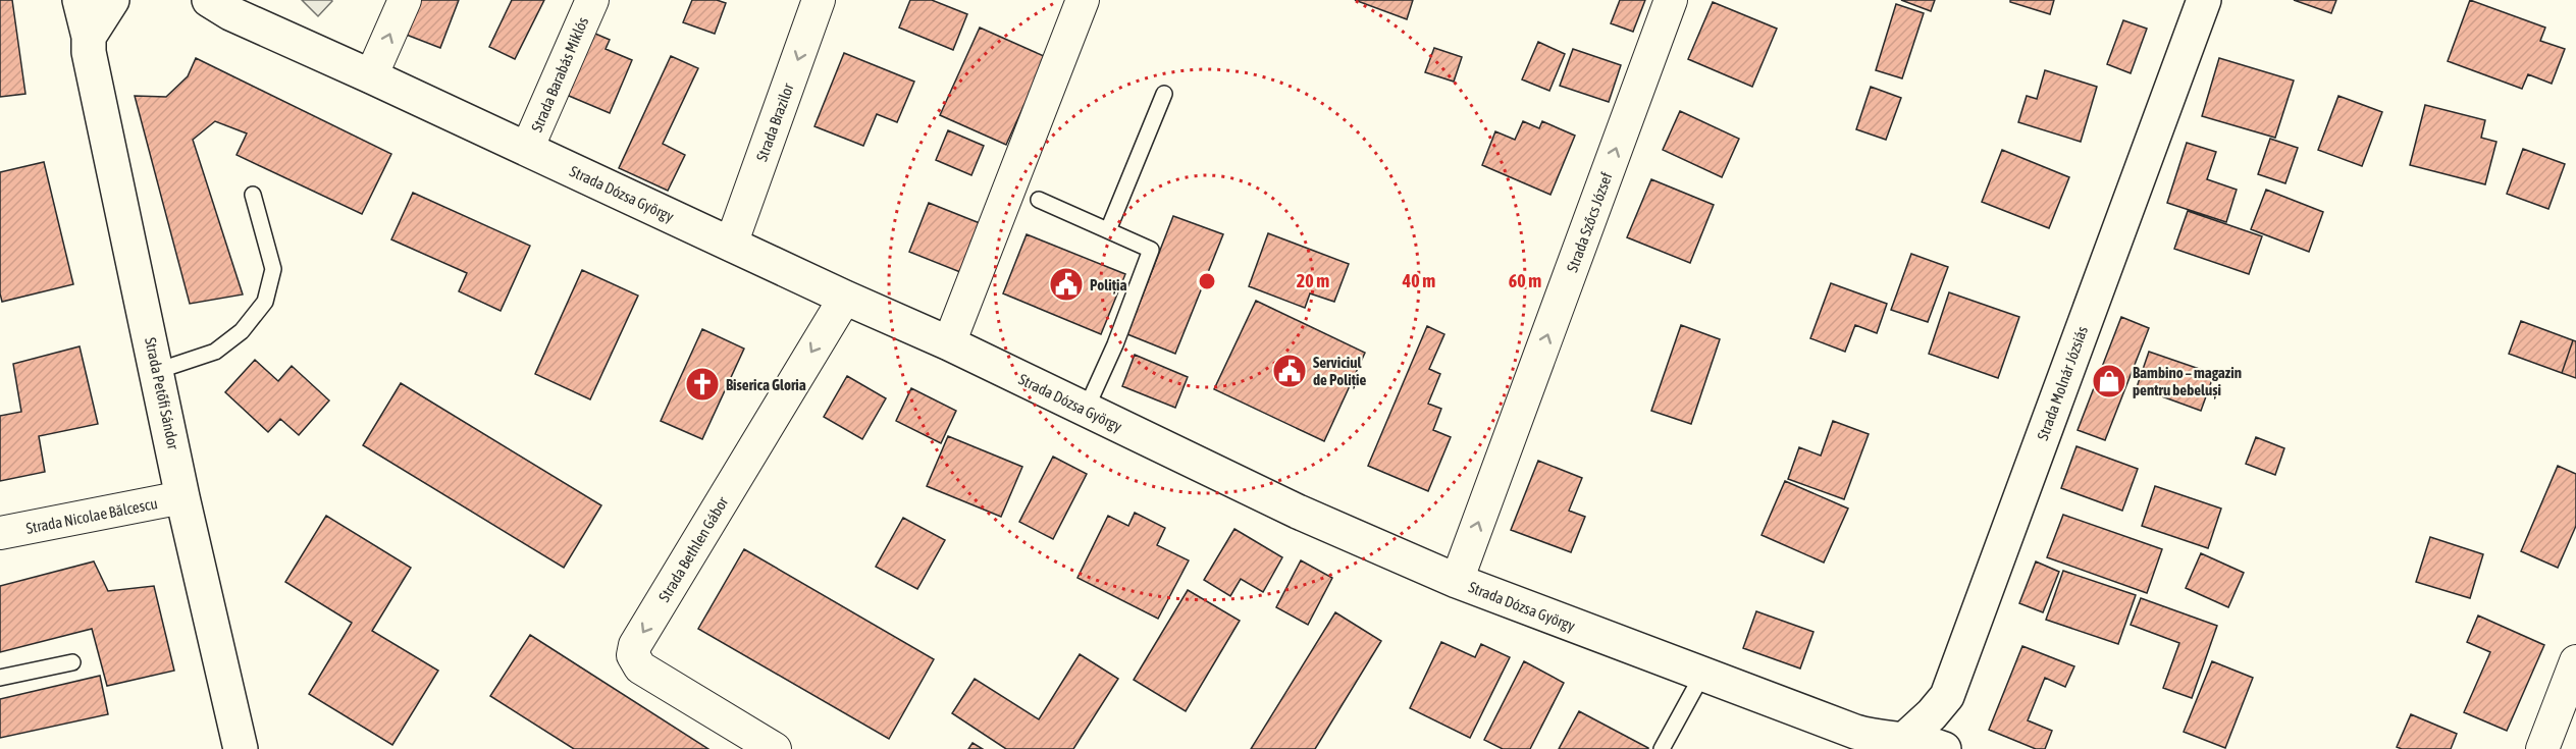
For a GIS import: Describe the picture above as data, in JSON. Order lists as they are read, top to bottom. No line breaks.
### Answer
{"streets":{"main road":["Strada Dózsa György","Strada Molnár Józsiás","Strada Petőfi Sándor"],"street":["Strada Barabás Miklós","Strada Brazilor","Strada Szőcs József","Strada Nicolae Bălcescu","Strada Bethlen Gábor"]},"crossings":[["Strada Barabás Miklós","Strada Dózsa György"],["Strada Brazilor","Strada Dózsa György"],["Strada Dózsa György","Strada Szőcs József"],["Strada Dózsa György","Strada Molnár Józsiás"],["Strada Dózsa György","Strada Bethlen Gábor"],["Strada Petőfi Sándor","Strada Nicolae Bălcescu"]],"one_way":["Strada Szőcs József"],"places":{"public building":["Poliția","Serviciul de Poliție"],"shop":["Bambino – magazin pentru bebeluși"],"church":["Biserica Gloria"]},"rings":["20 m","40 m","60 m"]}
